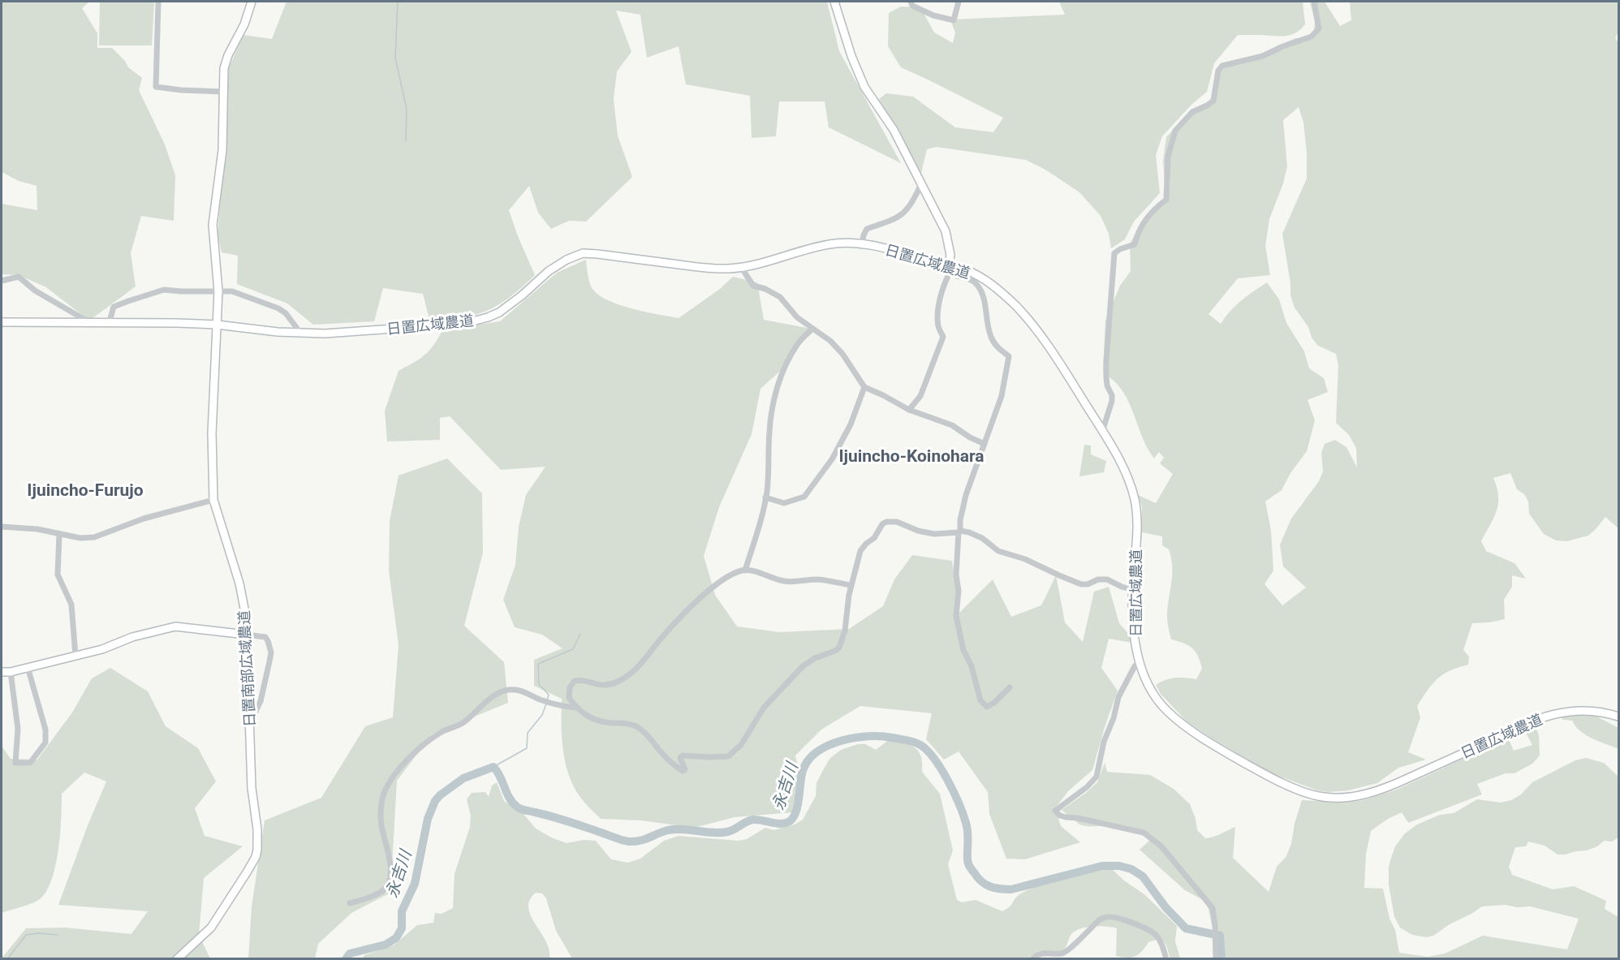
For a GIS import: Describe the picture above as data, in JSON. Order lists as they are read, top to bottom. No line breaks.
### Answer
{"streets":{"street":["日置広域農道","日置南部広域農道"]},"crossings":[["日置広域農道","日置南部広域農道"]],"districts":["Ijuincho-Koinohara","Ijuincho-Furujo"],"water":["永吉川"]}
